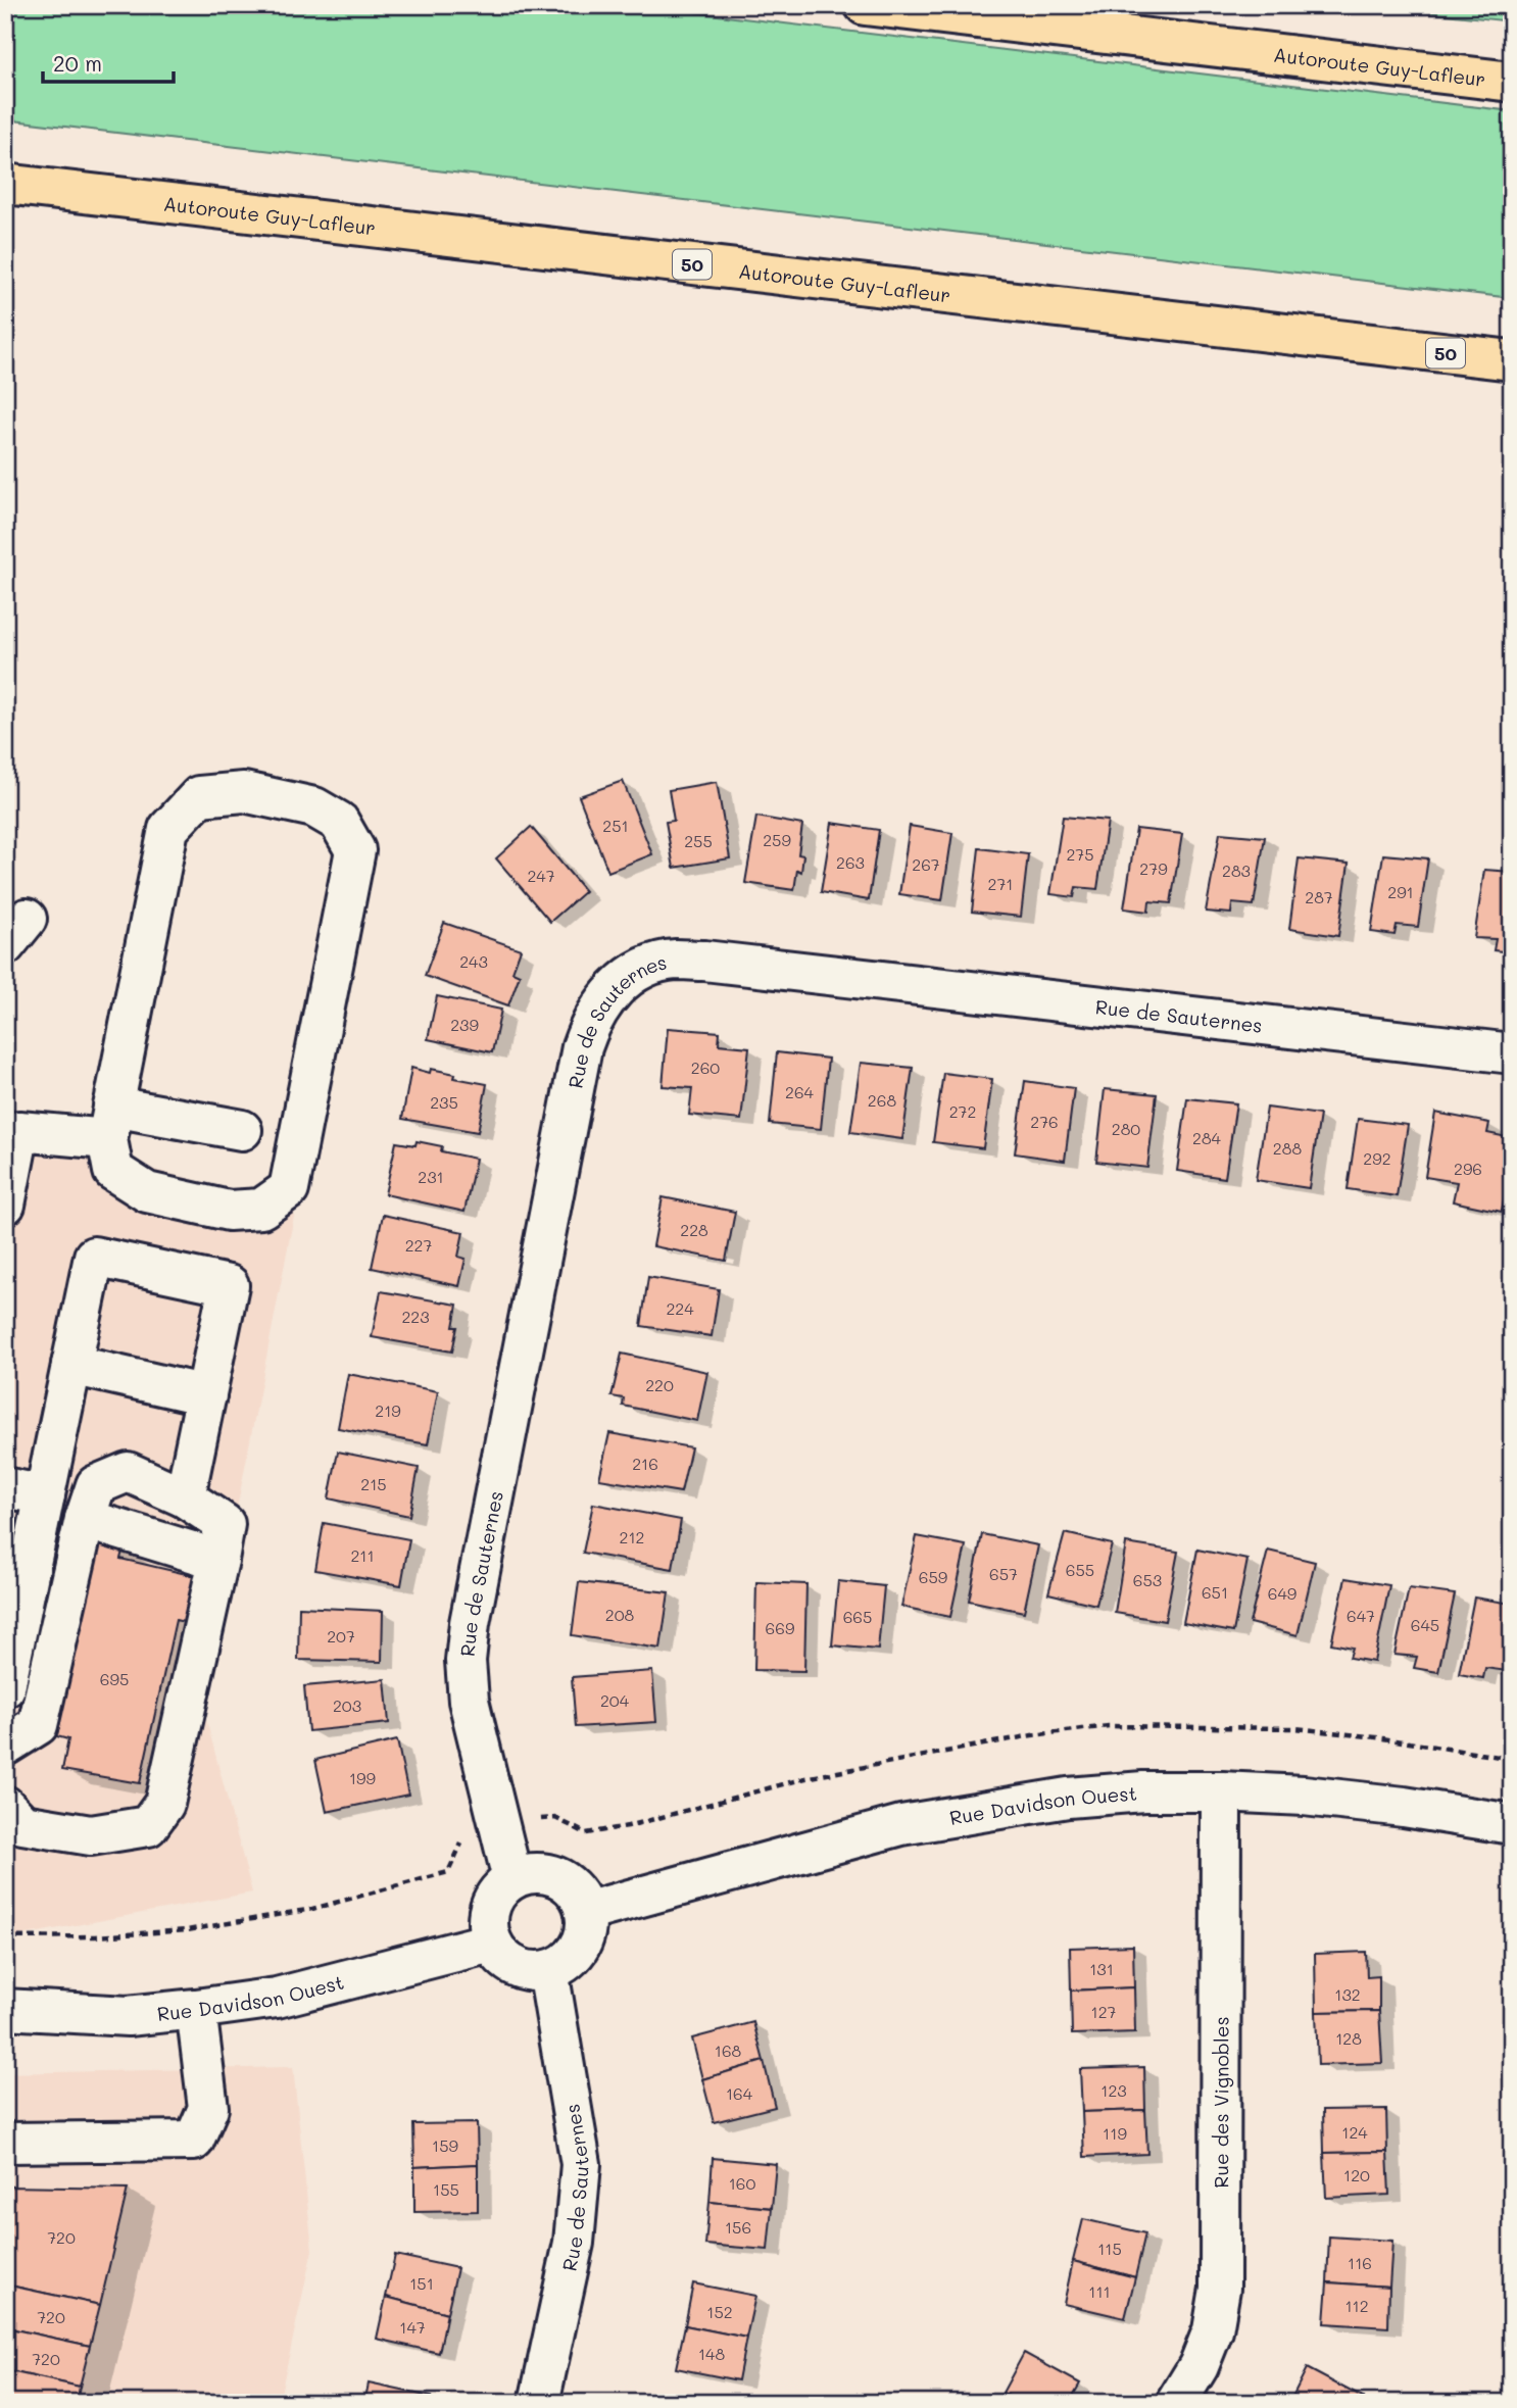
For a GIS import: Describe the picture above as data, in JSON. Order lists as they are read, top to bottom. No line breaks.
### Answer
{"streets":{"highway":["Autoroute Guy-Lafleur","50"],"street":["Rue de Sauternes","Rue Davidson Ouest","Rue des Vignobles"]},"crossings":[["Rue de Sauternes","Rue Davidson Ouest"],["Rue Davidson Ouest","Rue des Vignobles"]],"house_numbers":["251","259","255","275","263","267","279","283","247","271","291","287","243","239","260","264","268","235","272","276","280","284","288","292","296","231","228","227","224","223","220","219","216","215","212","211","655","657","659","653","651","649","208","647","665","645","669","207","695","204","203","199","131","132","127","128","168","123","164","124","119","159","120","160","155","156","720","115","116","151","111","112","152","720","147","148","720"],"scale_bar":"20 m"}
